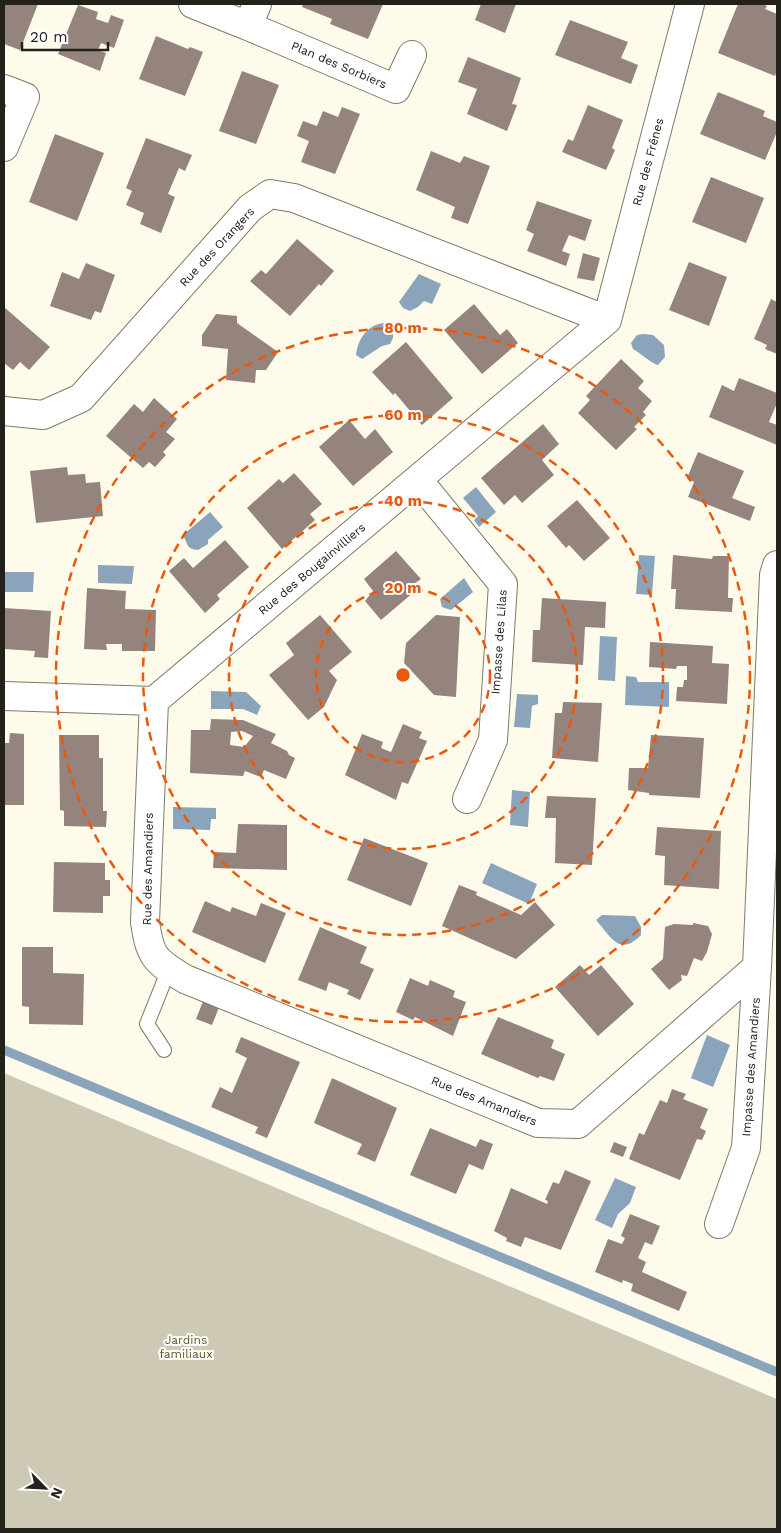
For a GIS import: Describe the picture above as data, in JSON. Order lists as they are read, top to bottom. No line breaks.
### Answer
{"streets":{"street":["Plan des Sorbiers","Rue des Frênes","Rue des Orangers","Rue des Bougainvilliers","Impasse des Lilas","Rue des Amandiers","Impasse des Amandiers"]},"crossings":[["Rue des Frênes","Rue des Orangers"],["Rue des Frênes","Rue des Bougainvilliers"],["Rue des Orangers","Rue des Bougainvilliers"],["Rue des Bougainvilliers","Impasse des Lilas"],["Rue des Bougainvilliers","Rue des Amandiers"],["Rue des Amandiers","Impasse des Amandiers"]],"parks":["Jardins familiaux"],"scale_bar":"20 m","north":"bottom right","rings":["80 m","60 m","40 m","20 m"]}
